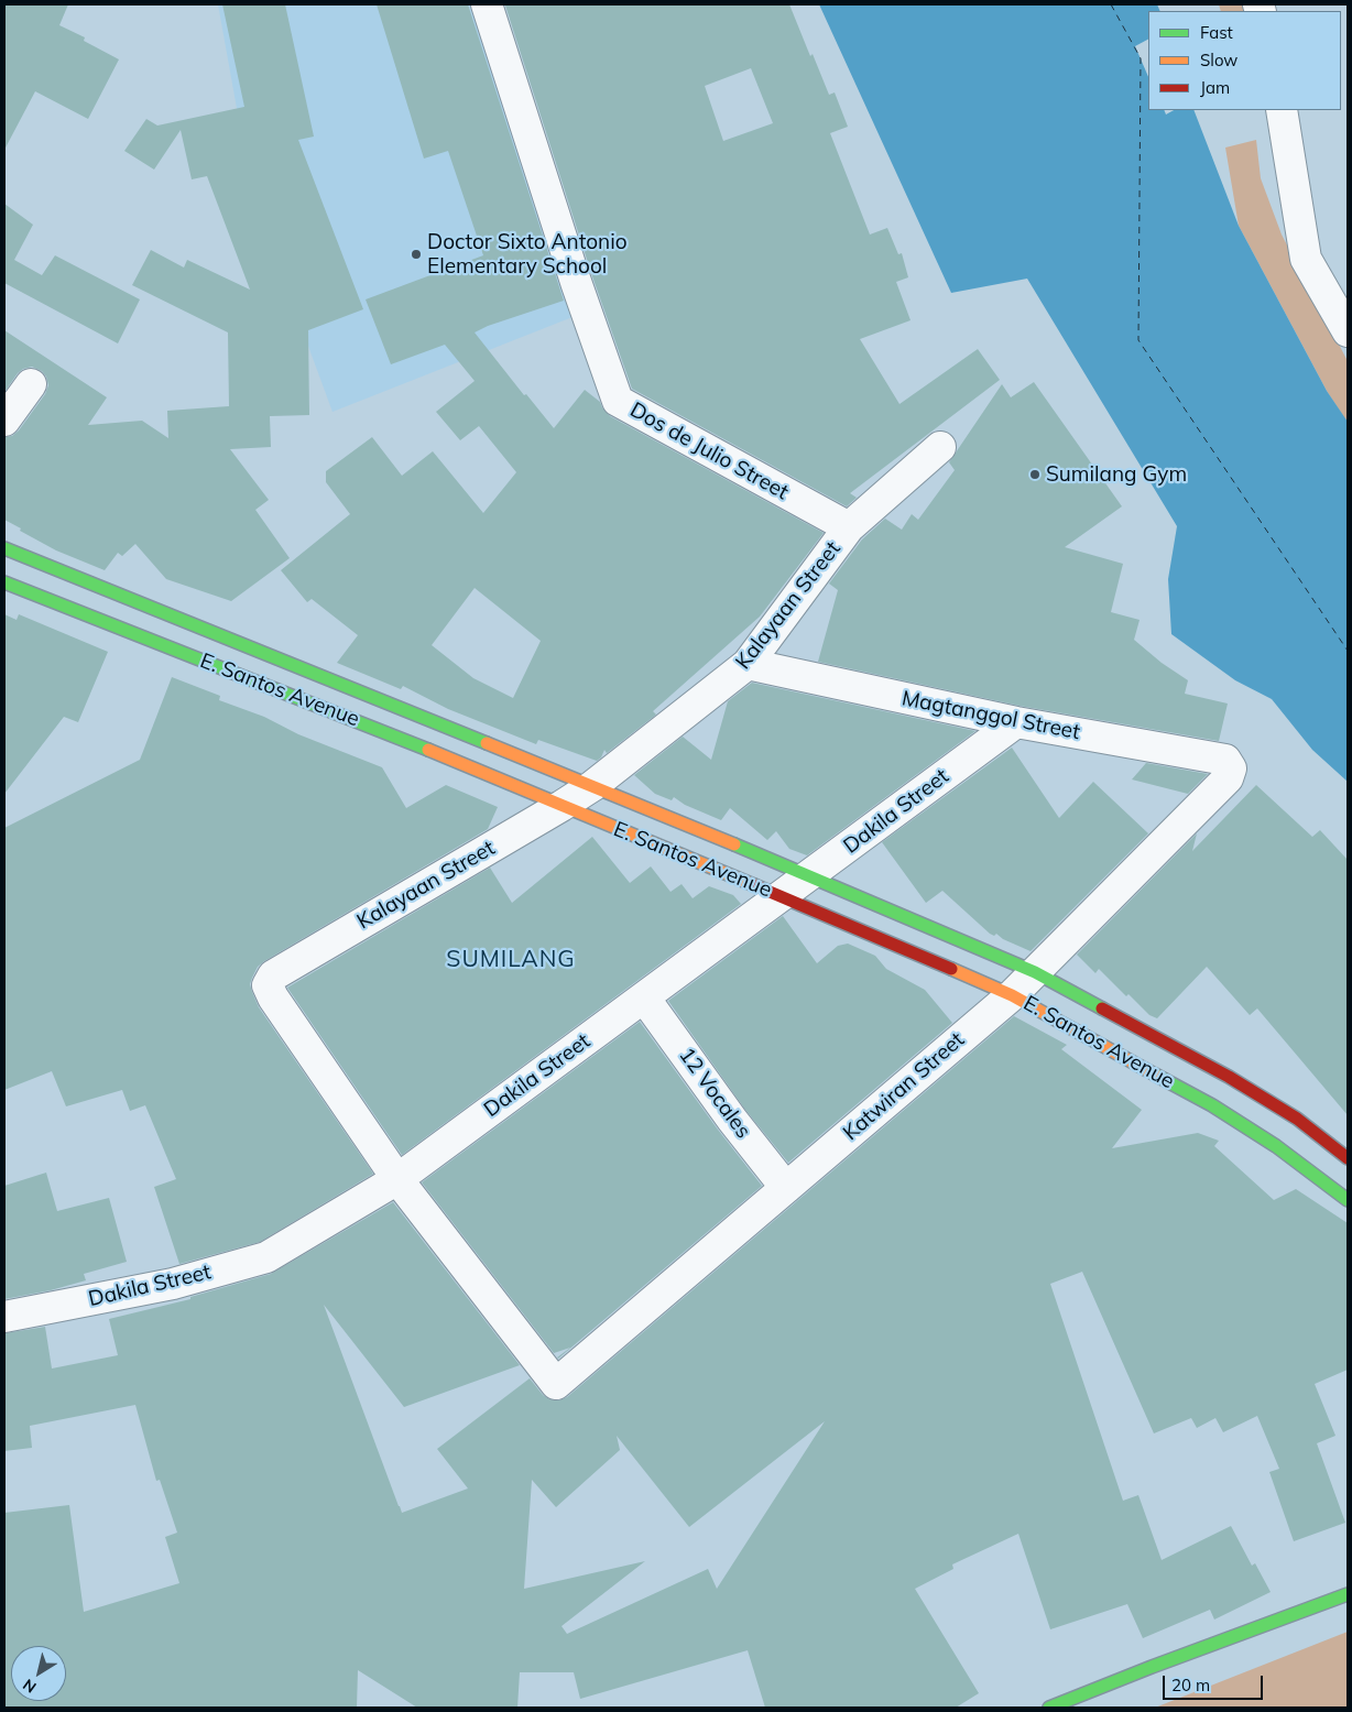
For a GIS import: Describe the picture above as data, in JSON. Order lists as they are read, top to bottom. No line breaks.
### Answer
{"streets":{"street":["Dos de Julio Street","Kalayaan Street","E. Santos Avenue","Magtanggol Street","Dakila Street","Katwiran Street","12 Vocales"]},"crossings":[["Dos de Julio Street","Kalayaan Street"],["Kalayaan Street","E. Santos Avenue"],["Kalayaan Street","Magtanggol Street"],["Kalayaan Street","Dakila Street"],["Kalayaan Street","Katwiran Street"],["E. Santos Avenue","Dakila Street"],["E. Santos Avenue","Katwiran Street"],["Magtanggol Street","Dakila Street"],["Magtanggol Street","Katwiran Street"],["Dakila Street","12 Vocales"],["Katwiran Street","12 Vocales"]],"districts":["SUMILANG"],"places":["Doctor Sixto Antonio Elementary School","Sumilang Gym"],"legend":["Fast","Slow","Jam"],"scale_bar":"20 m","north":"bottom left"}
